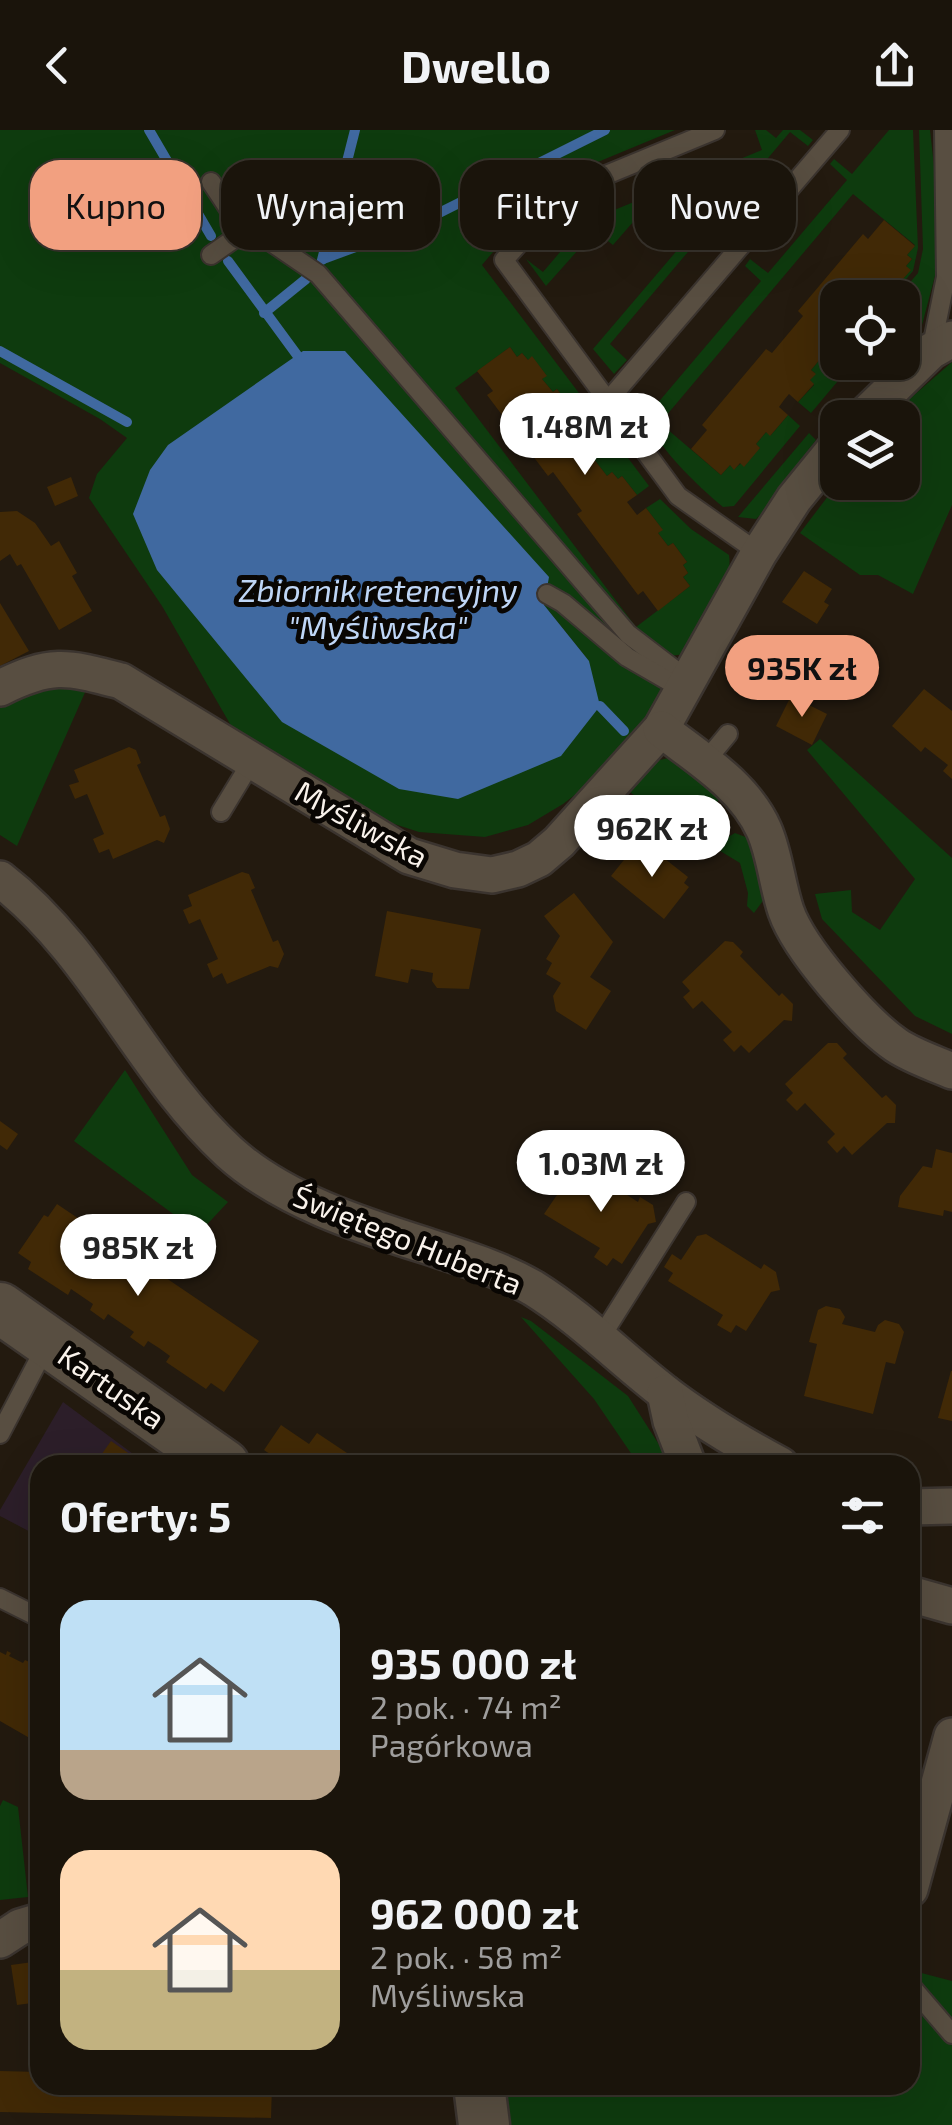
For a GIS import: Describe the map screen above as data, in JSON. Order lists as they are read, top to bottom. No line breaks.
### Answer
{"streets":{"street":["Myśliwska","Świętego Huberta","Kartuska"]},"water":["Zbiornik retencyjny \"Myśliwska\""],"page":{"header":"Dwello","chip":["Kupno","Wynajem","Filtry","Nowe"],"price":["1.48M zł","935K zł","962K zł","1.03M zł","985K zł"],"heading":"Oferty: 5","list":[{"name":"935 000 zł","note":"2 pok. · 74 m² · Pagórkowa"},{"name":"962 000 zł","note":"2 pok. · 58 m² · Myśliwska"}]}}
